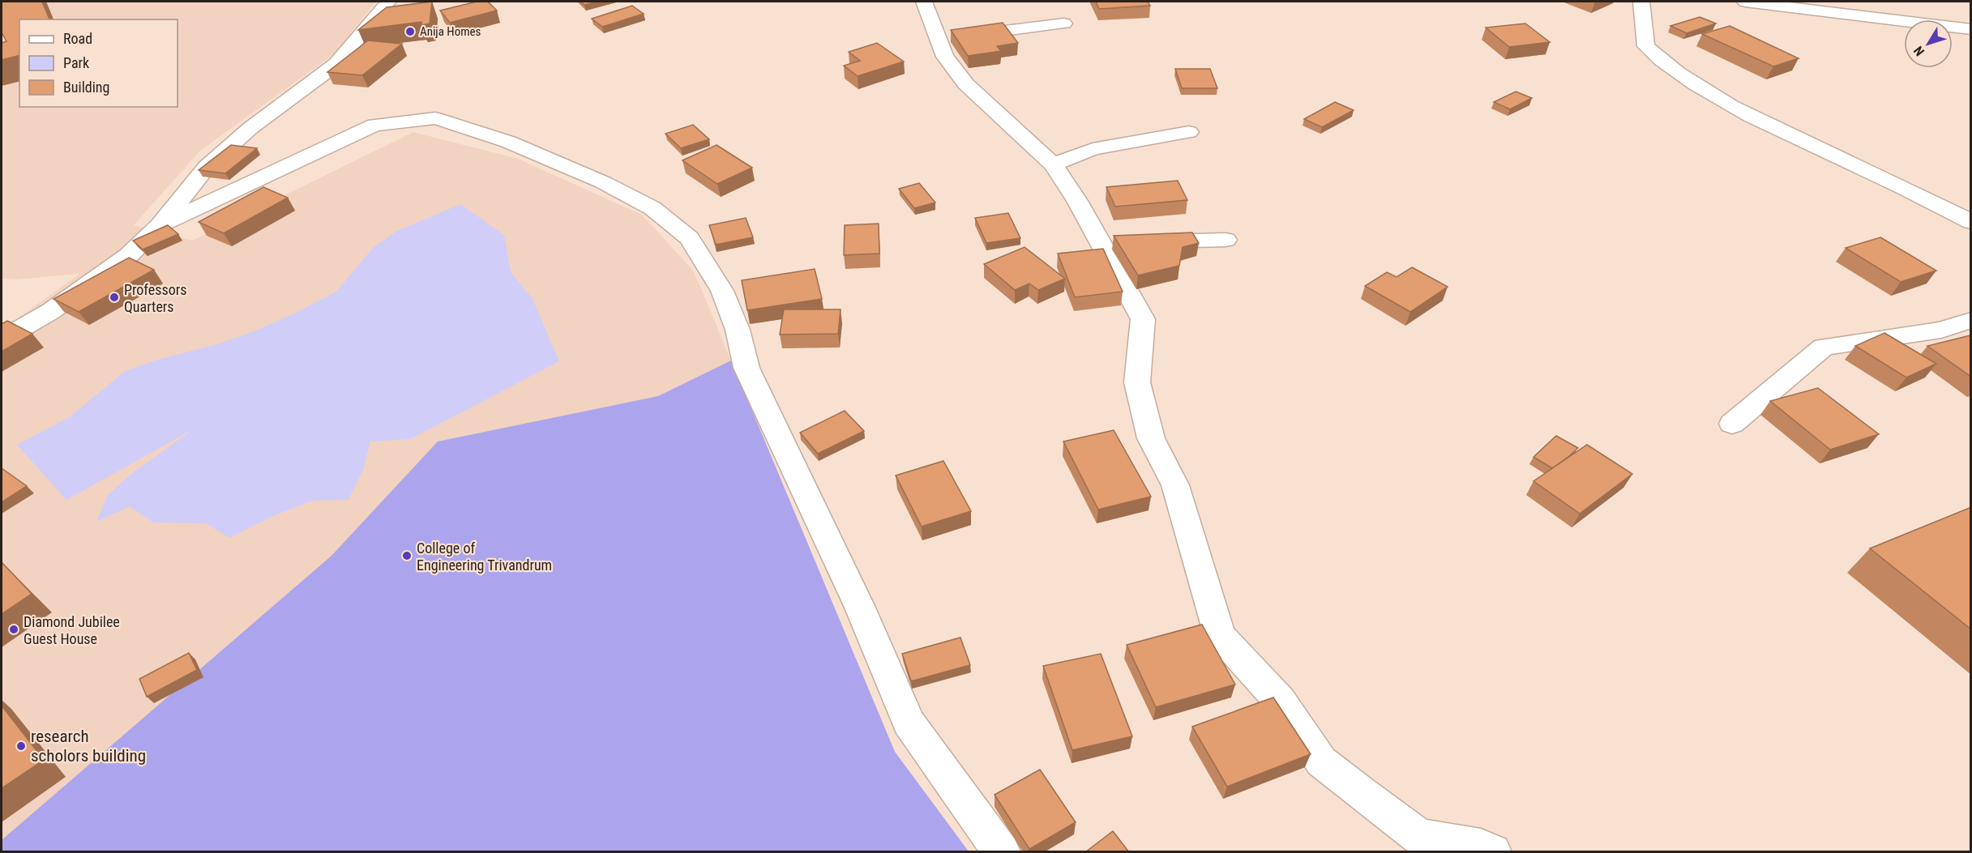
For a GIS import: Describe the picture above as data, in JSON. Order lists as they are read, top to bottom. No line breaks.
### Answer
{"places":["Anija Homes","Professors Quarters","College of Engineering Trivandrum","Diamond Jubilee Guest House","research scholors building"],"legend":["Road","Park","Building"],"north":"bottom left"}
